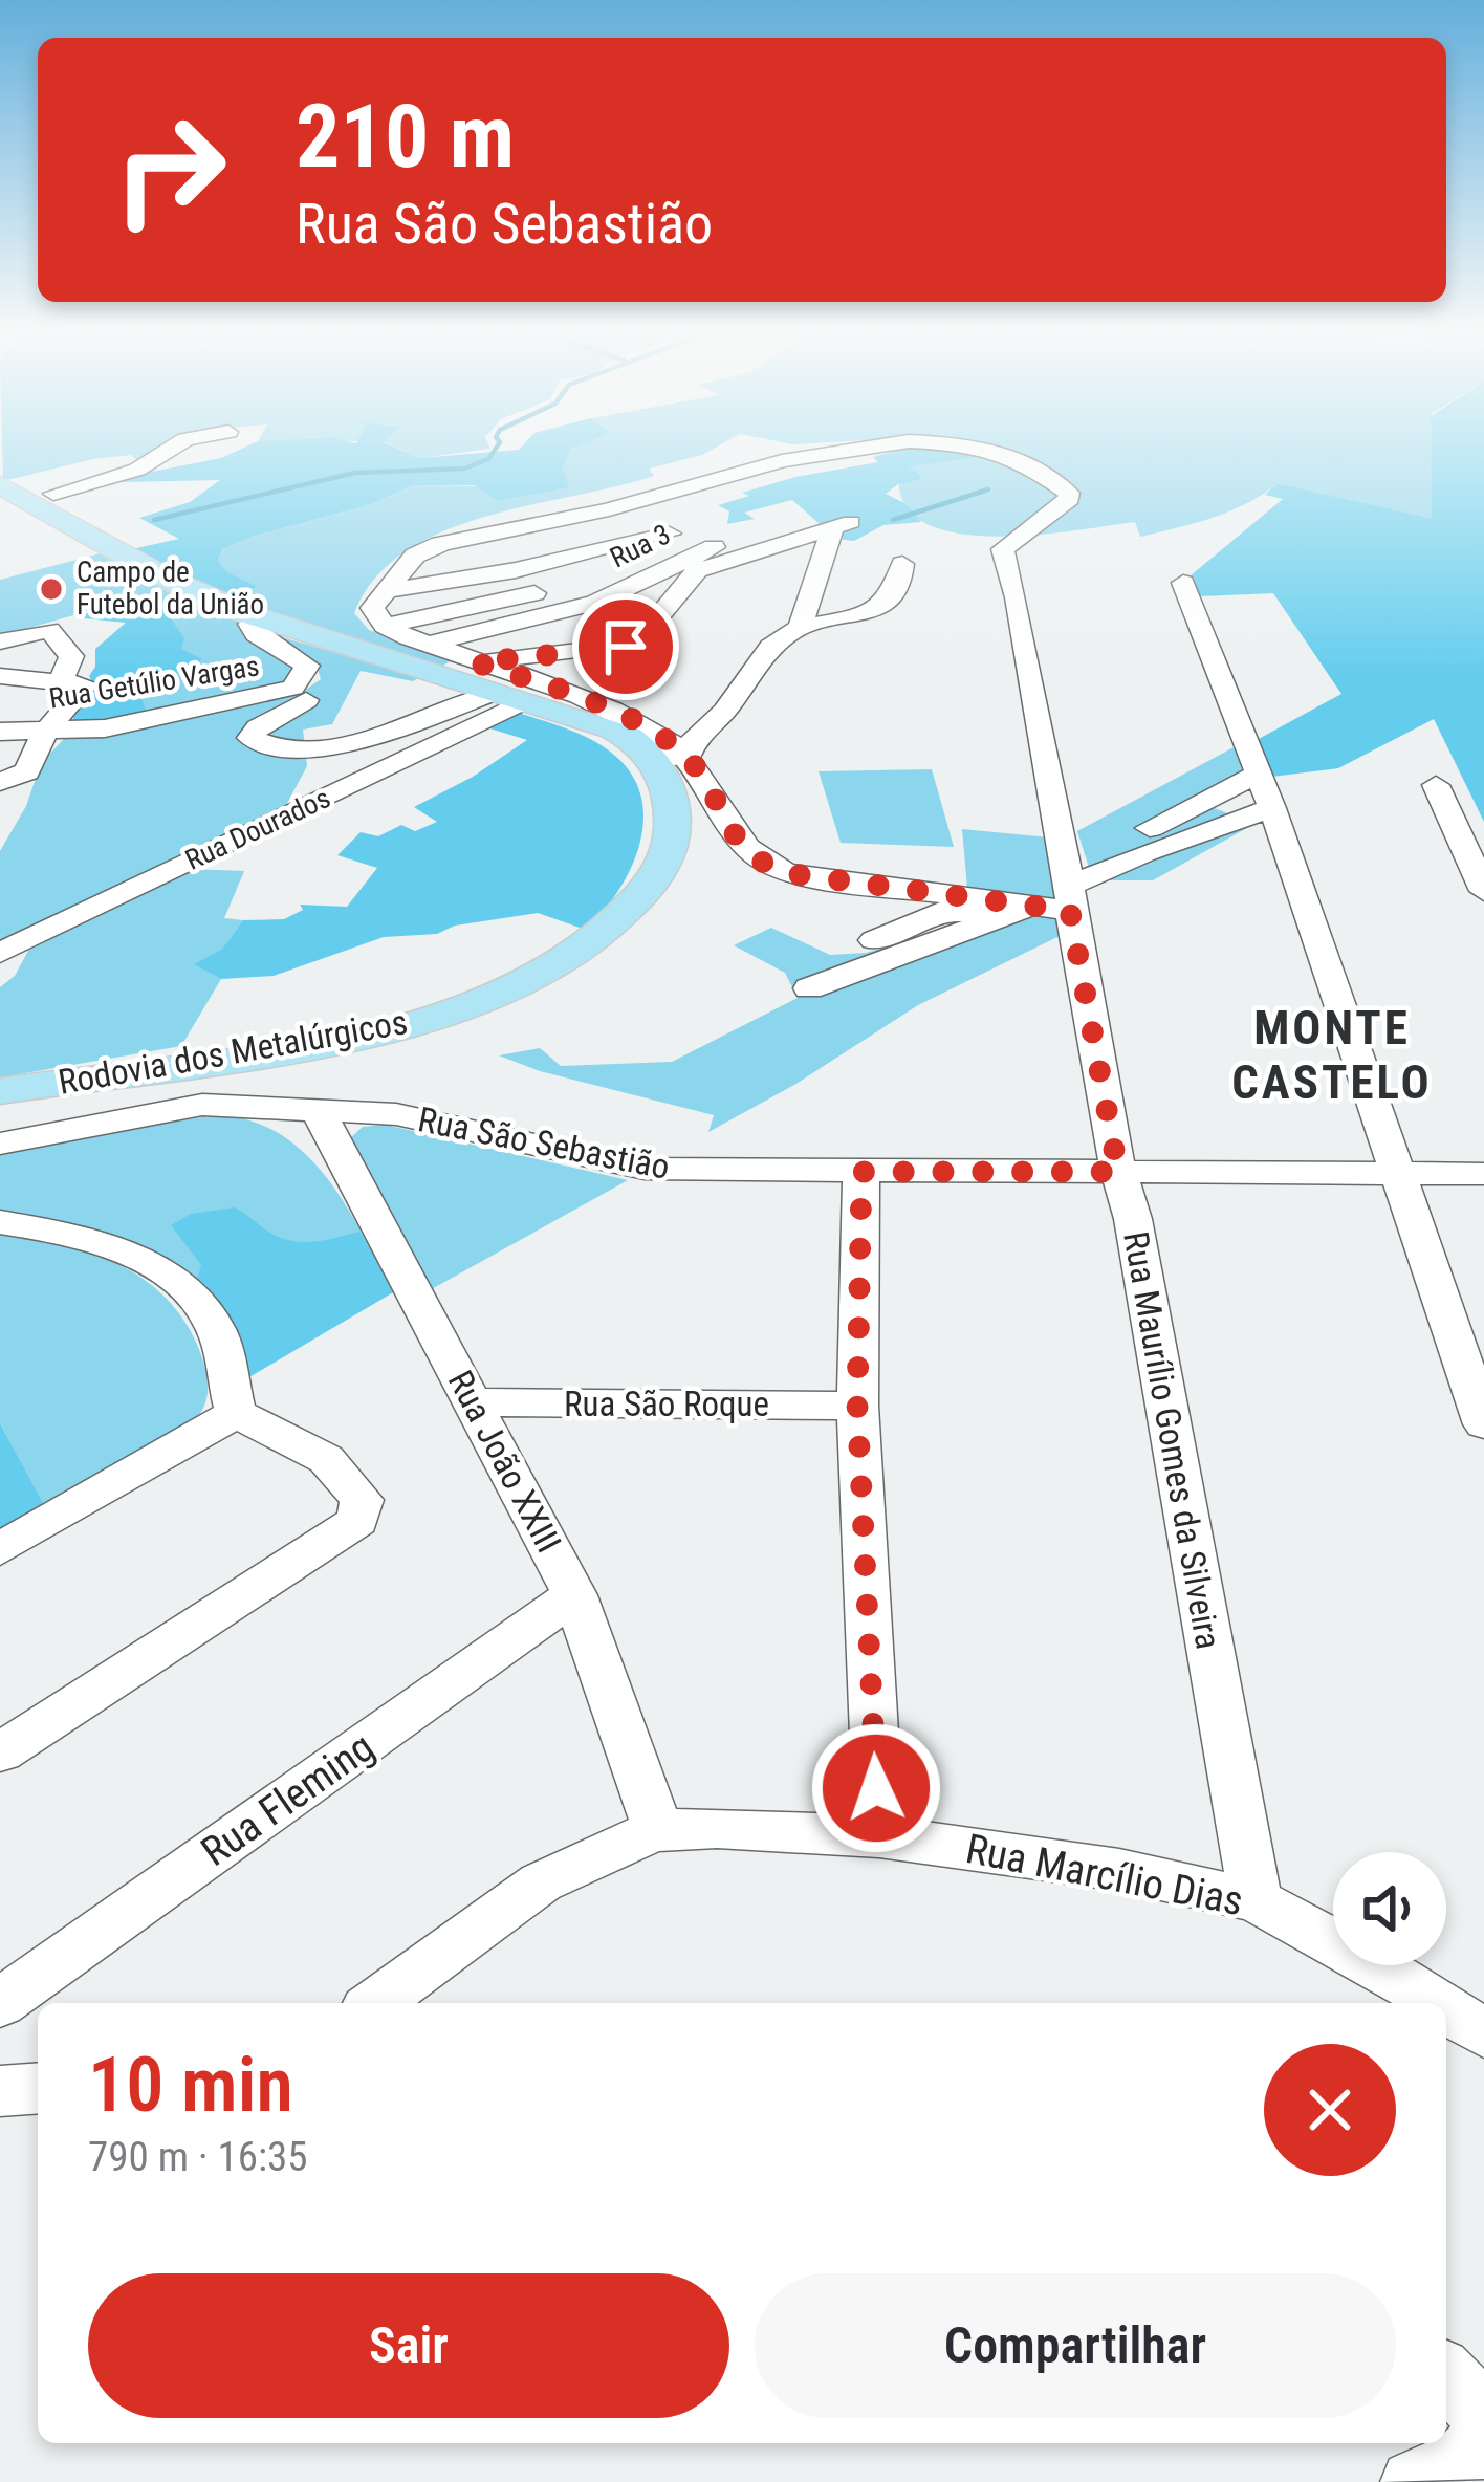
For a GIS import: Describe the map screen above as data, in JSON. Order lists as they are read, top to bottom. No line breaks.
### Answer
{"streets":{"main road":["Rodovia dos Metalúrgicos"],"street":["Rua 3","Rua Getúlio Vargas","Rua Dourados","Rua São Sebastião","Rua São Roque","Rua Maurílio Gomes da Silveira","Rua João XXIII","Rua Fleming","Rua Marcílio Dias"]},"crossings":[["Rua São Sebastião","Rua Maurílio Gomes da Silveira"],["Rua São Sebastião","Rua João XXIII"],["Rua São Roque","Rua João XXIII"],["Rua Maurílio Gomes da Silveira","Rua Marcílio Dias"],["Rua João XXIII","Rua Fleming"],["Rua João XXIII","Rua Marcílio Dias"]],"districts":["MONTE CASTELO"],"places":["Campo de Futebol da União"],"page":{"turn":["210 m","Rua São Sebastião"],"heading":["10 min","790 m · 16:35"],"buttons":["Sair","Compartilhar"]}}
